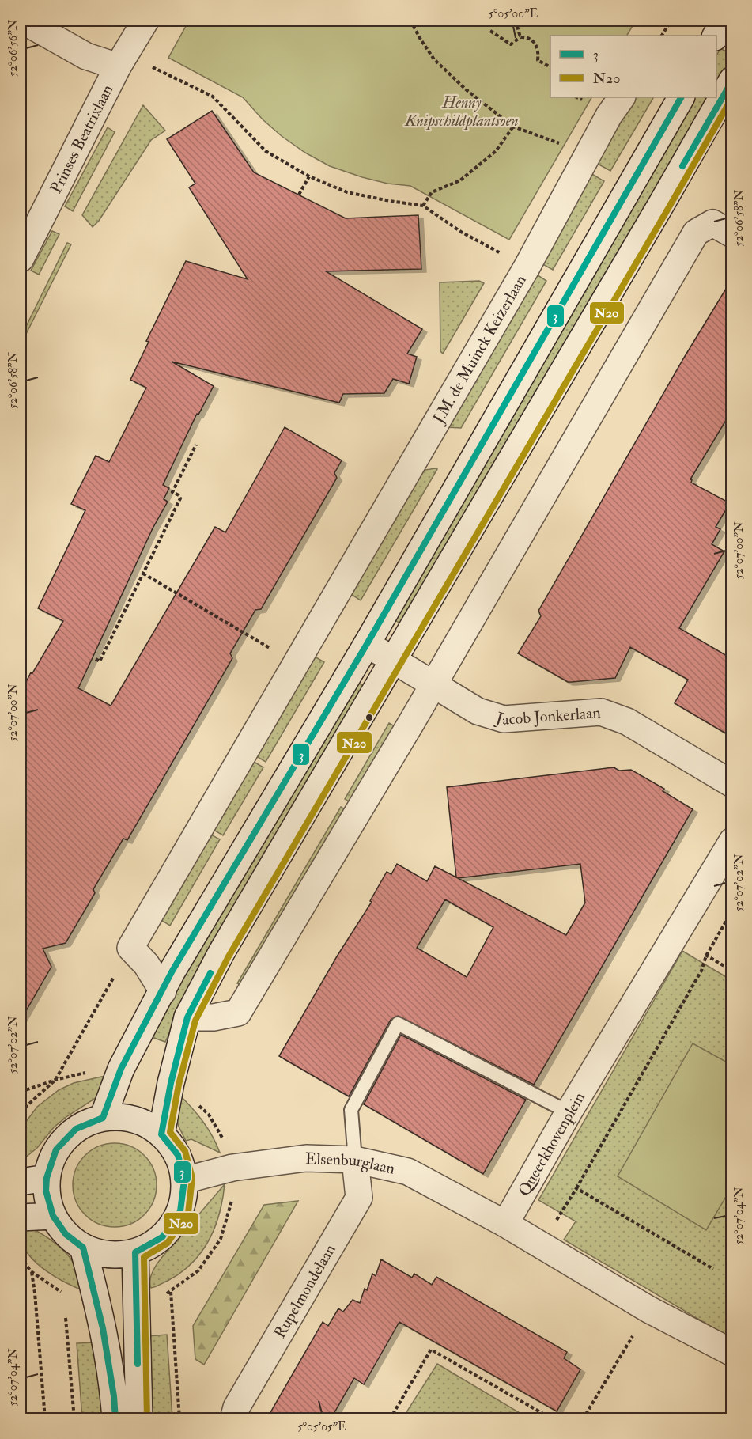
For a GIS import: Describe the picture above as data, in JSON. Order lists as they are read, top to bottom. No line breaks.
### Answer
{"streets":{"street":["Prinses Beatrixlaan","J.M. de Muinck Keizerlaan","Jacob Jonkerlaan","Queeckhovenplein","Elsenburglaan","Rupelmondelaan"]},"crossings":[["Queeckhovenplein","Elsenburglaan"],["Elsenburglaan","Rupelmondelaan"]],"parks":["Henny Knipschildplantsoen"],"lines":["transit line 3","transit line N20"],"legend":["3","N20"],"coordinates":["5°05'00\"E","52°06'56\"N","52°06'58\"N","52°07'00\"N","52°07'02\"N","52°07'04\"N","5°05'05\"E"]}
